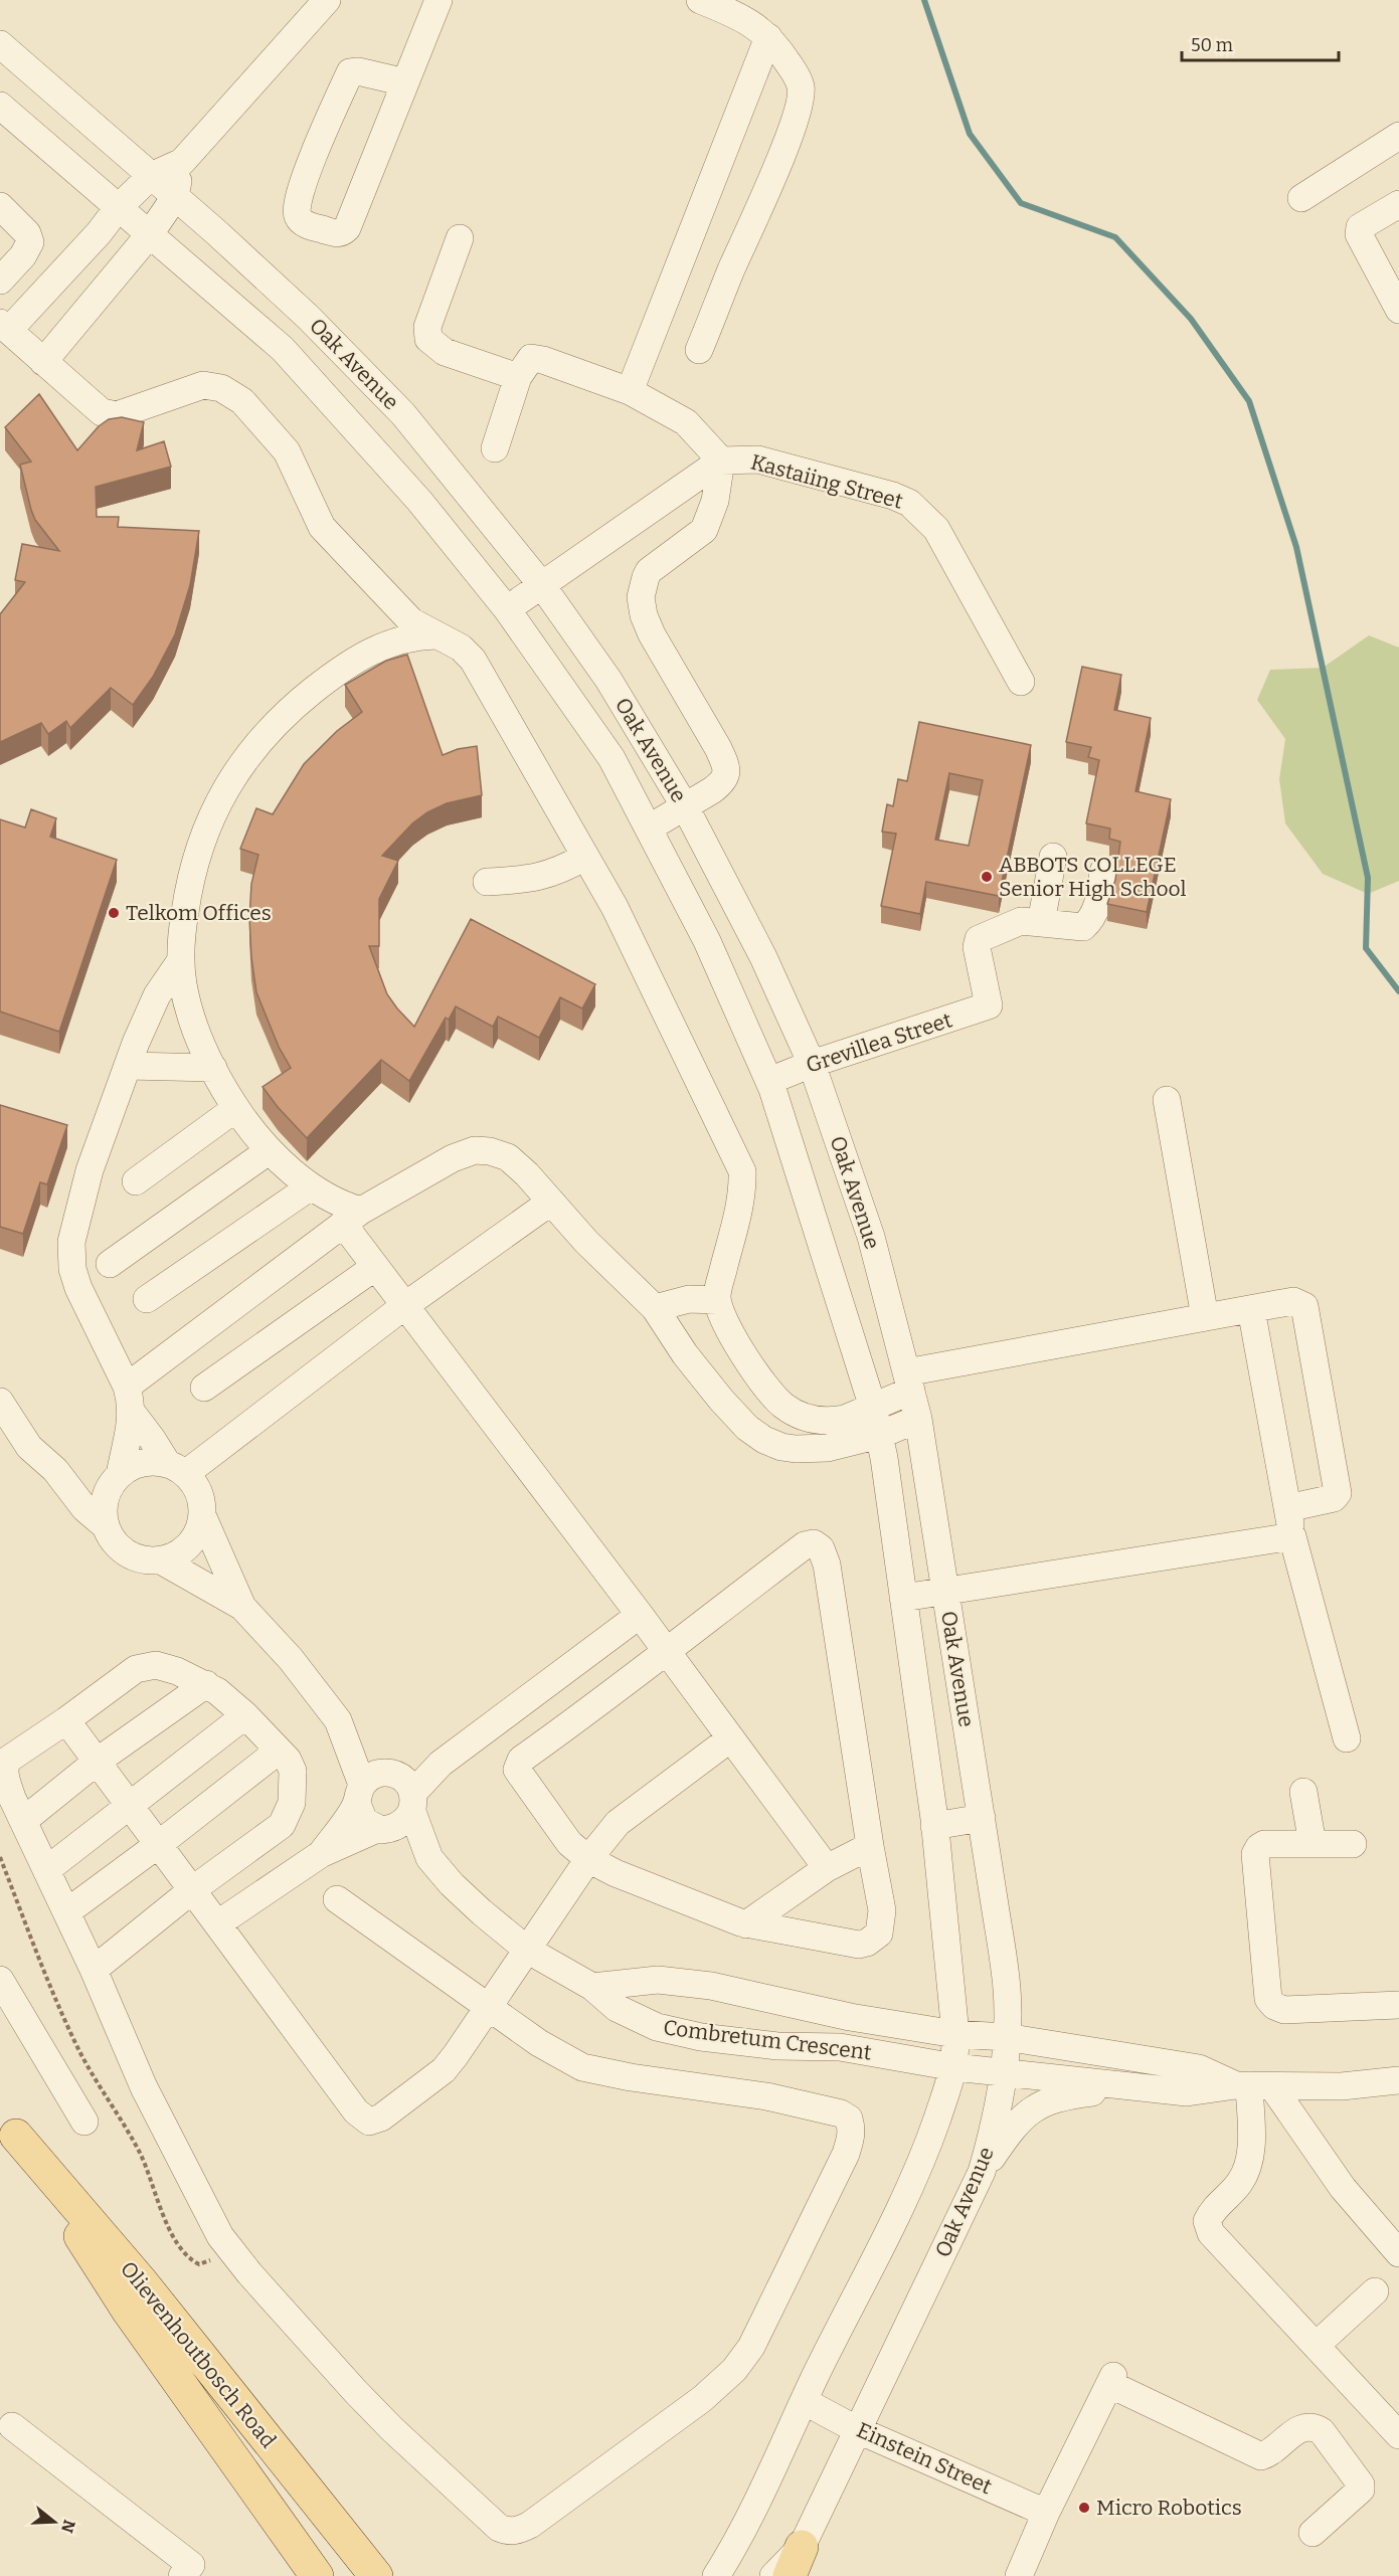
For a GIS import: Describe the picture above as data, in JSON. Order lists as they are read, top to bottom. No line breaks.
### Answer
{"streets":{"main road":["Olievenhoutbosch Road"],"street":["Oak Avenue","Kastaiing Street","Grevillea Street","Combretum Crescent","Einstein Street"]},"crossings":[["Oak Avenue","Kastaiing Street"],["Oak Avenue","Grevillea Street"],["Oak Avenue","Combretum Crescent"],["Oak Avenue","Einstein Street"]],"places":["ABBOTS COLLEGE Senior High School","Telkom Offices","Micro Robotics"],"scale_bar":"50 m","north":"right"}
